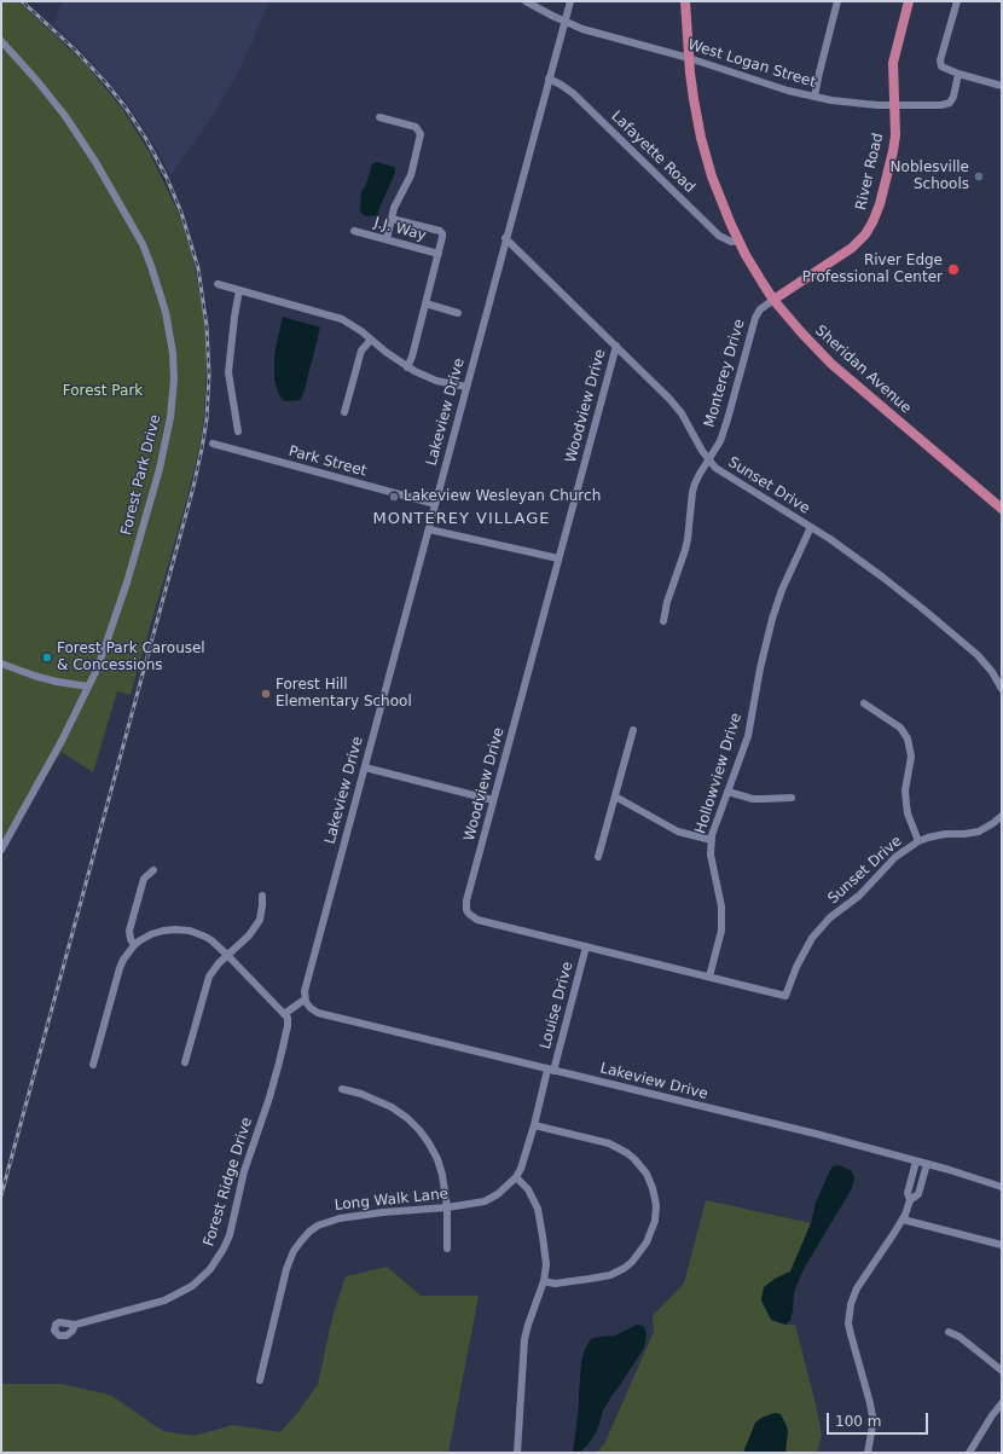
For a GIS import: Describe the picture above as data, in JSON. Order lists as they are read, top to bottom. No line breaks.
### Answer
{"streets":{"main road":["River Road","Sheridan Avenue"],"street":["West Logan Street","Lafayette Road","J.J. Way","Monterey Drive","Woodview Drive","Lakeview Drive","Park Street","Forest Park Drive","Sunset Drive","Hollowview Drive","Louise Drive","Forest Ridge Drive","Long Walk Lane"]},"crossings":[["West Logan Street","River Road"],["West Logan Street","Sheridan Avenue"],["West Logan Street","Lakeview Drive"],["Lafayette Road","Sheridan Avenue"],["Lafayette Road","Lakeview Drive"],["River Road","Sheridan Avenue"],["River Road","Monterey Drive"],["Sheridan Avenue","Monterey Drive"],["Monterey Drive","Sunset Drive"],["Woodview Drive","Sunset Drive"],["Woodview Drive","Hollowview Drive"],["Woodview Drive","Louise Drive"],["Lakeview Drive","Park Street"],["Lakeview Drive","Sunset Drive"],["Lakeview Drive","Louise Drive"],["Lakeview Drive","Long Walk Lane"],["Sunset Drive","Hollowview Drive"],["Louise Drive","Long Walk Lane"]],"districts":["MONTEREY VILLAGE"],"parks":["Forest Park"],"places":["Noblesville Schools","River Edge Professional Center","Lakeview Wesleyan Church","Forest Park Carousel & Concessions","Forest Hill Elementary School"],"scale_bar":"100 m"}
